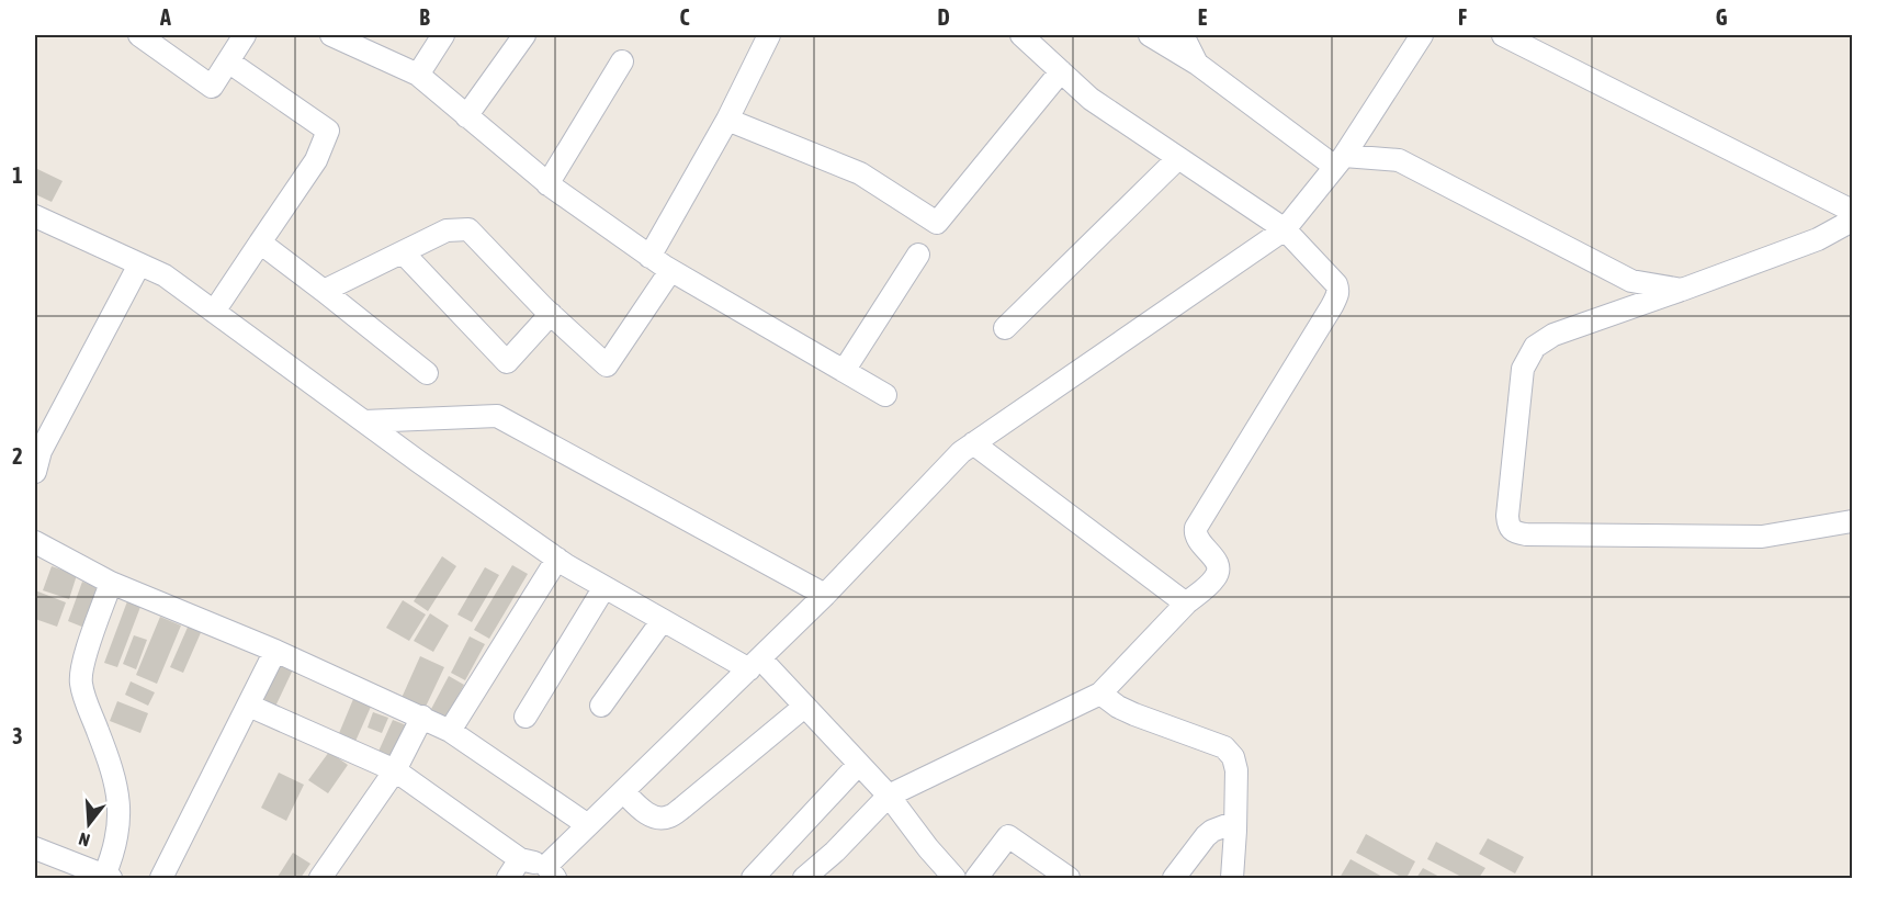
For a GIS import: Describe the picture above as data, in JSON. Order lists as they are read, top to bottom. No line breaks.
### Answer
{"north":"bottom","grid":{"columns":["A","B","C","D","E","F","G"],"rows":["1","2","3"]}}
